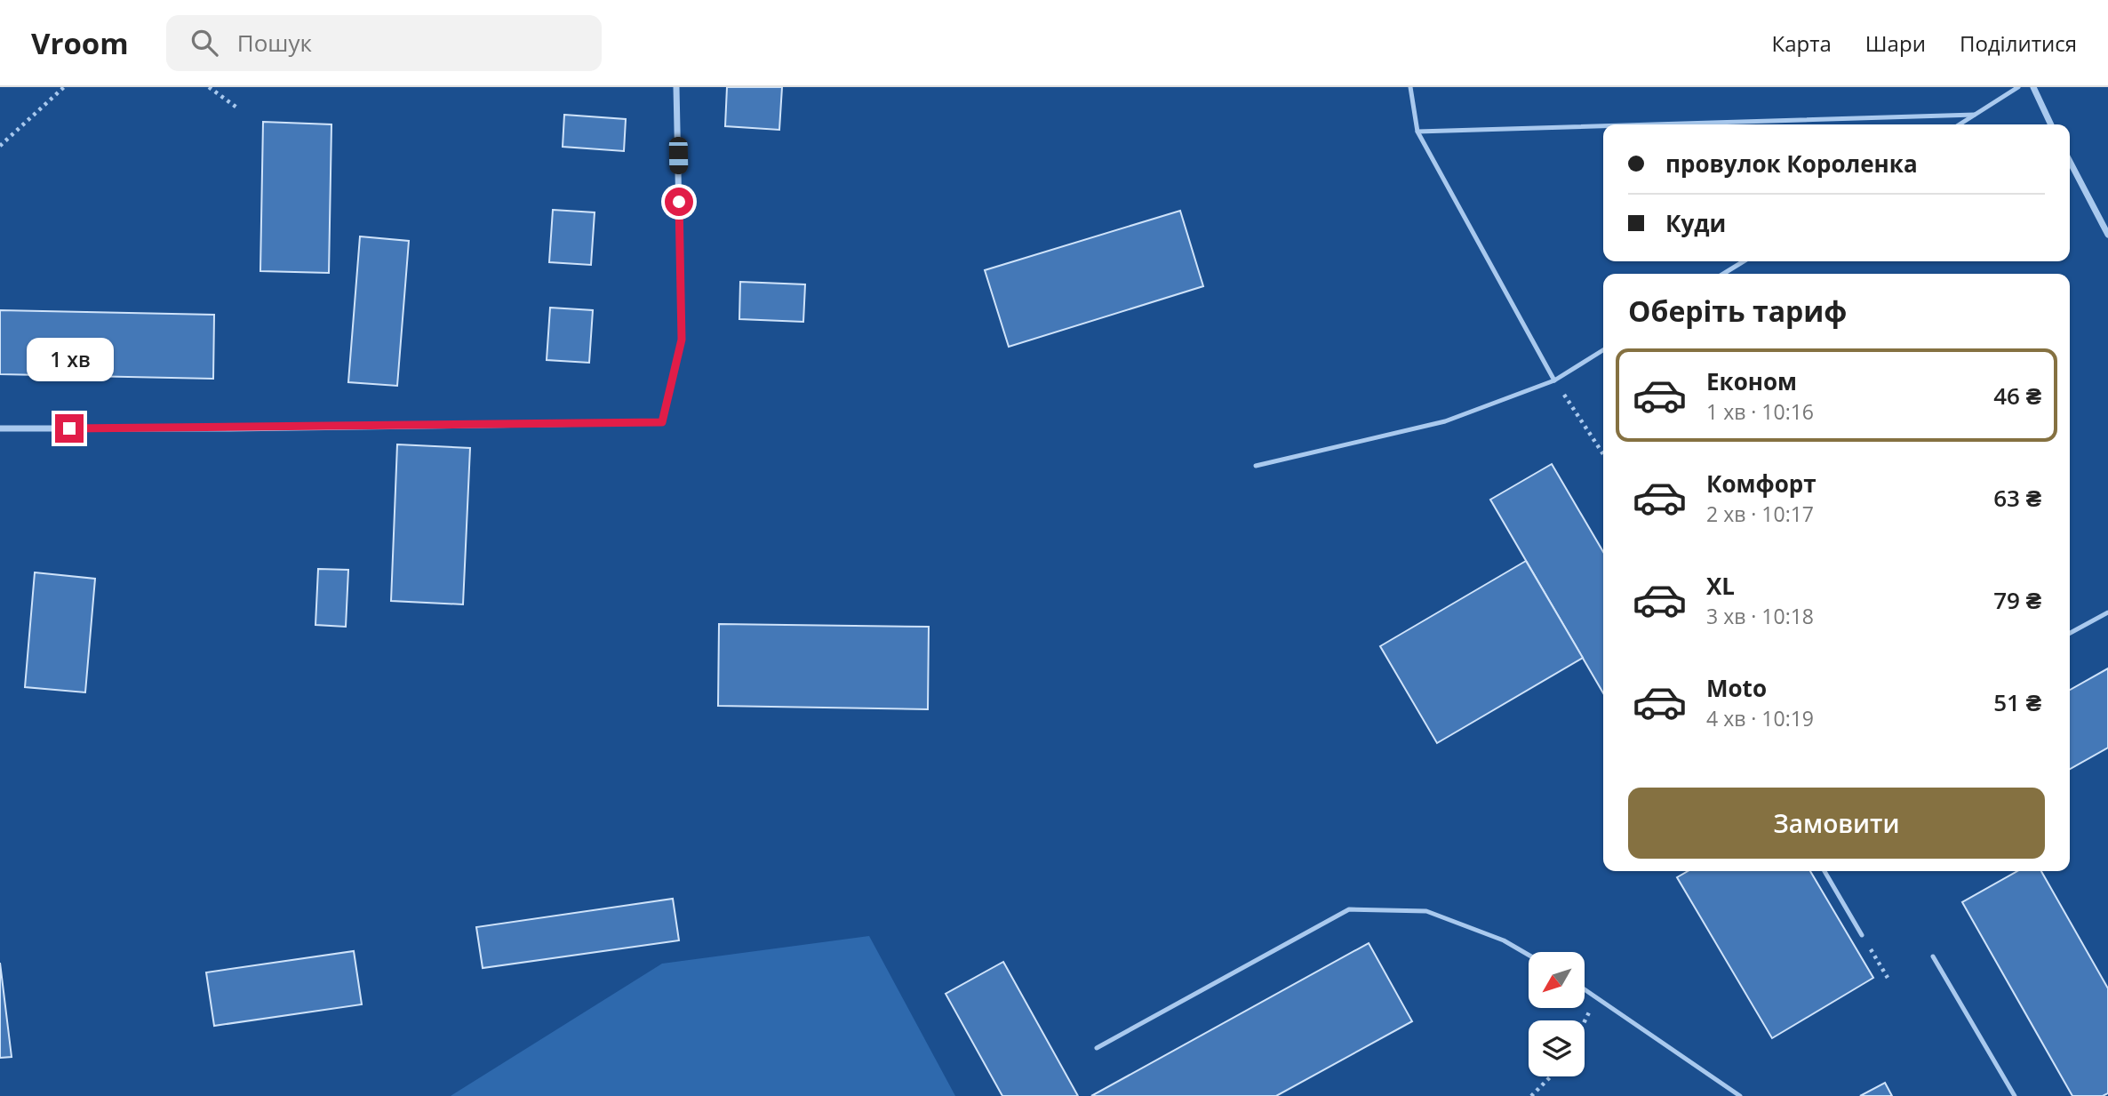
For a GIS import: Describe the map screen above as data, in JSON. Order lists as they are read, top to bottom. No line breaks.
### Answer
{"north":"bottom left","page":{"header":"Vroom","search":"Пошук","nav":["Карта","Шари","Поділитися"],"banner":["провулок Короленка","Куди"],"heading":"Оберіть тариф","bubble":"1 хв","list":[{"name":"Економ","note":"1 хв · 10:16","value":"46 ₴"},{"name":"Комфорт","note":"2 хв · 10:17","value":"63 ₴"},{"name":"XL","note":"3 хв · 10:18","value":"79 ₴"},{"name":"Moto","note":"4 хв · 10:19","value":"51 ₴"}],"buttons":"Замовити"}}
